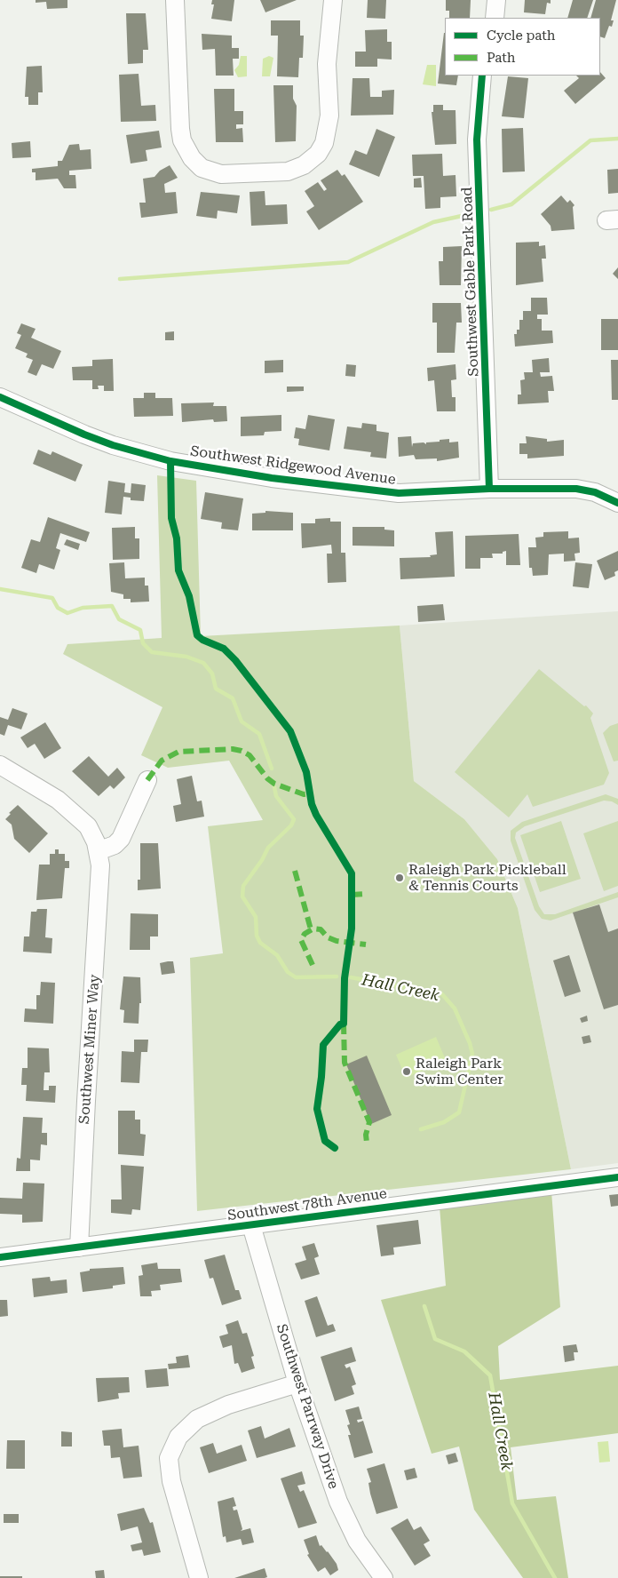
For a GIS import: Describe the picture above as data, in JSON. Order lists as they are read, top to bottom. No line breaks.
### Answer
{"streets":{"street":["Southwest Gable Park Road","Southwest Ridgewood Avenue","Southwest Miner Way","Southwest 78th Avenue","Southwest Parrway Drive"]},"crossings":[["Southwest Gable Park Road","Southwest Ridgewood Avenue"],["Southwest Miner Way","Southwest 78th Avenue"],["Southwest 78th Avenue","Southwest Parrway Drive"]],"water":["Hall Creek"],"places":["Raleigh Park Pickleball & Tennis Courts","Raleigh Park Swim Center"],"legend":["Cycle path","Path"]}
